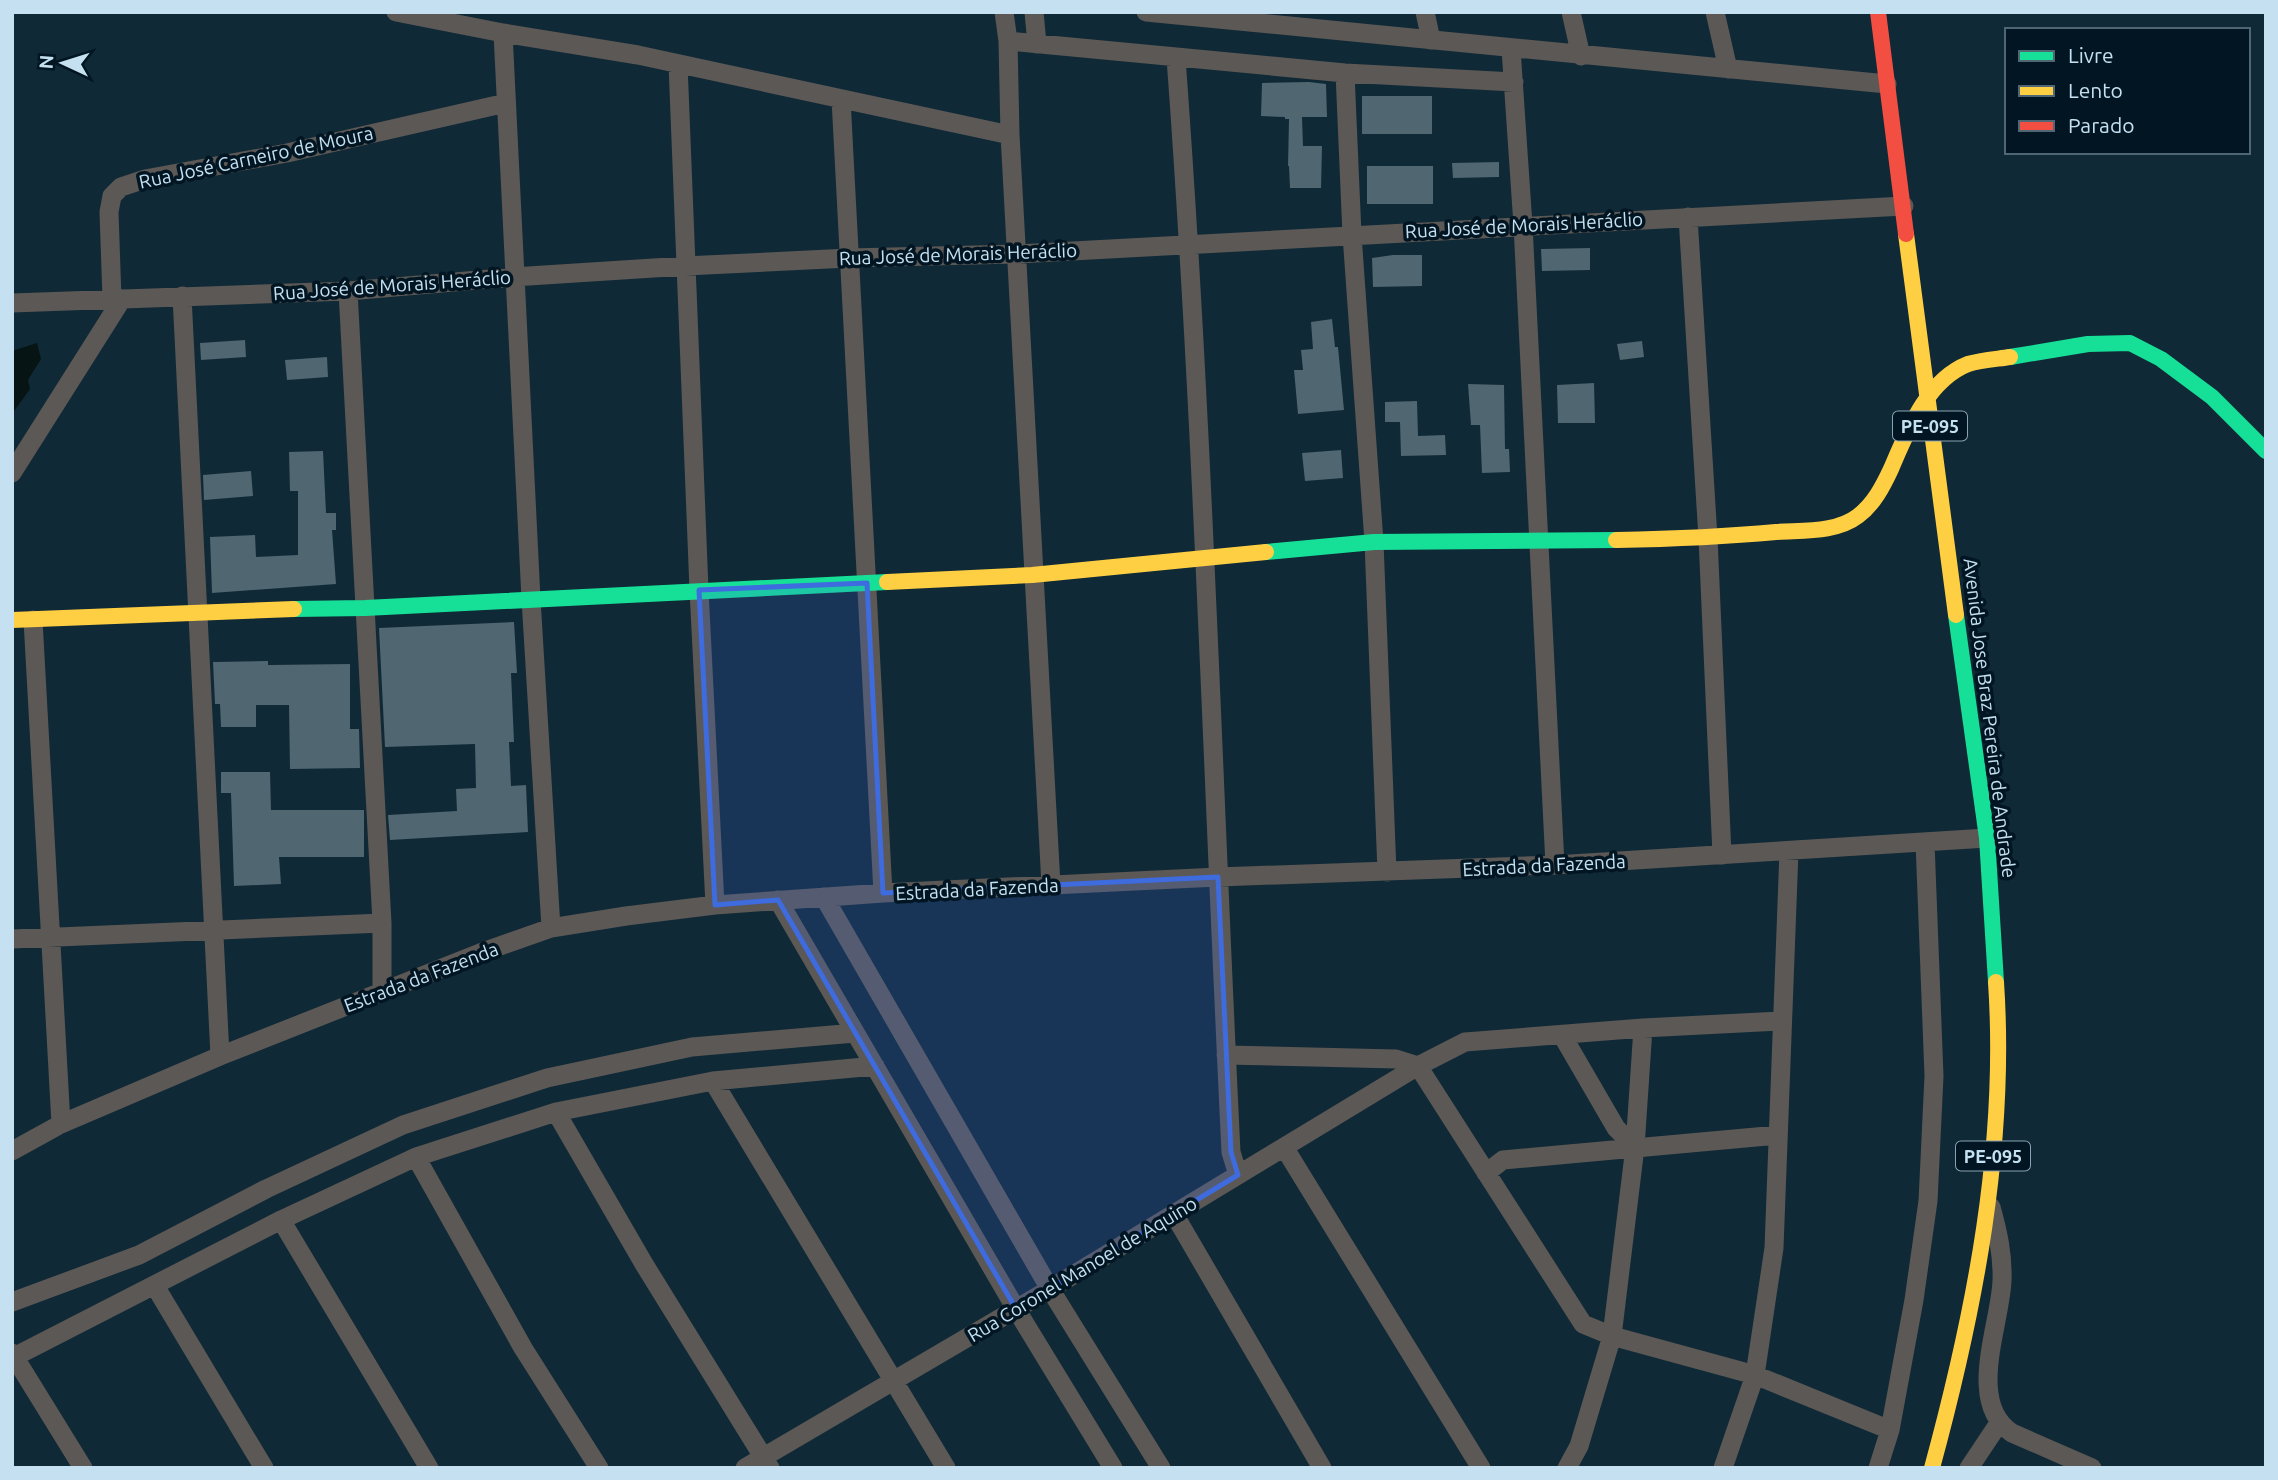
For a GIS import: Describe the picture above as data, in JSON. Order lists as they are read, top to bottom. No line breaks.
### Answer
{"streets":{"street":["Rua José Carneiro de Moura","Rua José de Morais Heráclio","PE-095","Avenida Jose Braz Pereira de Andrade","Estrada da Fazenda","Rua Coronel Manoel de Aquino"]},"crossings":[["Rua José Carneiro de Moura","Rua José de Morais Heráclio"],["Rua José de Morais Heráclio","Avenida Jose Braz Pereira de Andrade"],["Avenida Jose Braz Pereira de Andrade","Estrada da Fazenda"]],"legend":["Livre","Lento","Parado"],"north":"left"}
